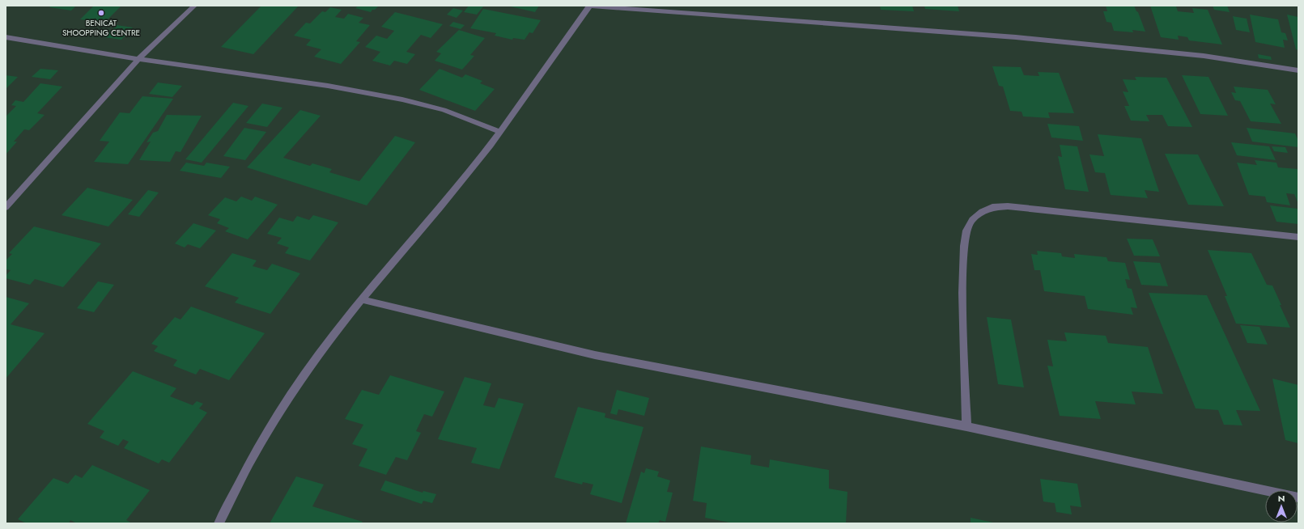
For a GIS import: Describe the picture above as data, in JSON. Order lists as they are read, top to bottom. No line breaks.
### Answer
{"places":["BENICAT SHOOPPING CENTRE"],"north":"top"}
